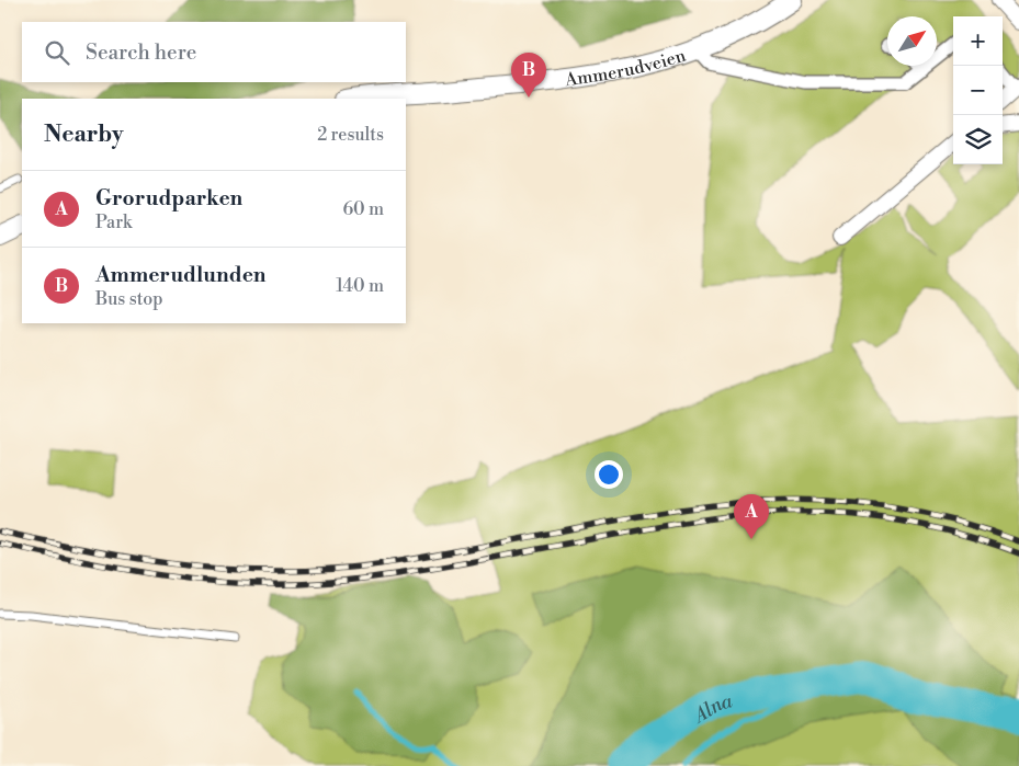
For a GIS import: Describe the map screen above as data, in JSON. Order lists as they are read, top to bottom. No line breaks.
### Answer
{"streets":{"street":["Ammerudveien"]},"water":["Alna"],"north":"top right","page":{"map_buttons":["+","−"],"search":"Search here","pins":["B","A"],"heading":["Nearby","2 results"],"list":[{"mark":"A","name":"Grorudparken","note":"Park","value":"60 m"},{"mark":"B","name":"Ammerudlunden","note":"Bus stop","value":"140 m"}]}}
